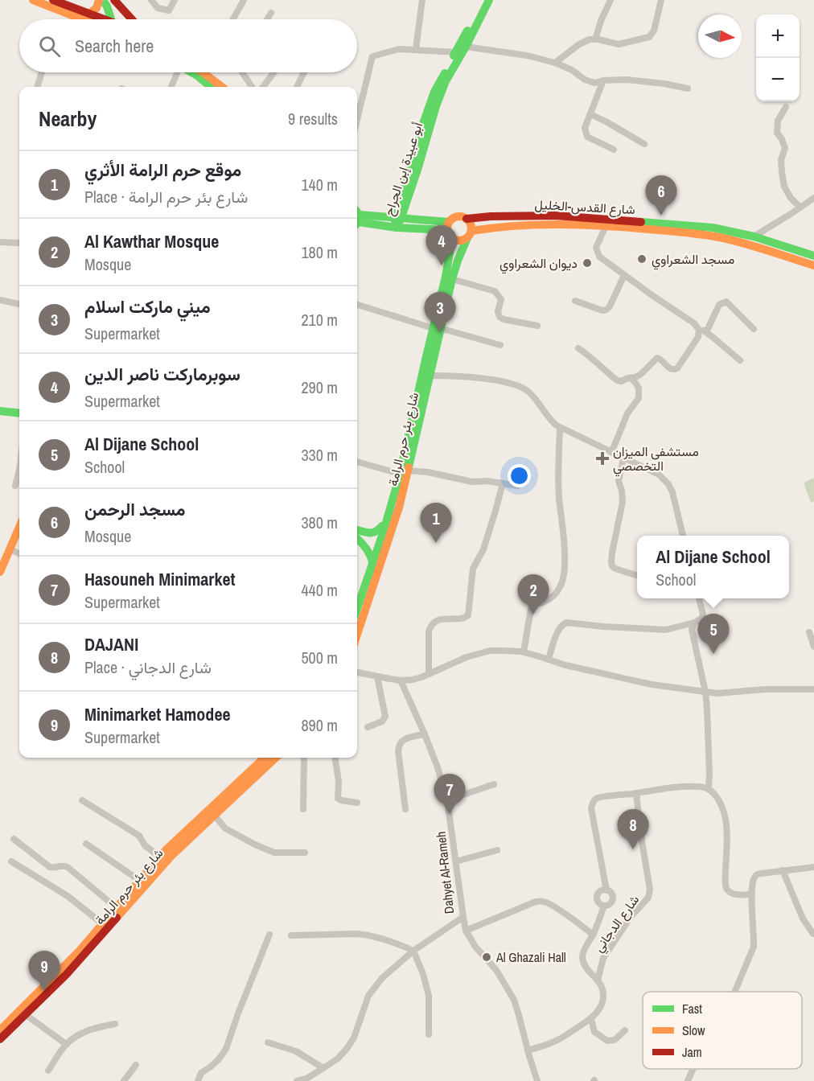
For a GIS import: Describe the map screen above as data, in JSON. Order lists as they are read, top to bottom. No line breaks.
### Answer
{"streets":{"main road":["أبو عبيدة إبن الجراح","شارع القدس-الخليل","شارع بئر حرم الرامة"],"street":["Dahyet Al-Rameh","شارع الدجاني"]},"crossings":[["شارع القدس-الخليل","شارع بئر حرم الرامة"]],"places":{"other":["مسجد الشعراوي","ديوان الشعراوي","Al Ghazali Hall"],"health":["مستشفى الميزان التخصصي"]},"legend":["Fast","Slow","Jam"],"north":"right","page":{"map_buttons":["+","−"],"search":"Search here","heading":["Nearby","9 results"],"list":[{"mark":"1","name":"موقع حرم الرامة الأثري","note":"Place · شارع بئر حرم الرامة","value":"140 m"},{"mark":"2","name":"Al Kawthar Mosque","note":"Mosque","value":"180 m"},{"mark":"3","name":"ميني ماركت اسلام","note":"Supermarket","value":"210 m"},{"mark":"4","name":"سوبرماركت ناصر الدين","note":"Supermarket","value":"290 m"},{"mark":"5","name":"Al Dijane School","note":"School","value":"330 m"},{"mark":"6","name":"مسجد الرحمن","note":"Mosque","value":"380 m"},{"mark":"7","name":"Hasouneh Minimarket","note":"Supermarket","value":"440 m"},{"mark":"8","name":"DAJANI","note":"Place · شارع الدجاني","value":"500 m"},{"mark":"9","name":"Minimarket Hamodee","note":"Supermarket","value":"890 m"}],"pins":["6","4","3","1","2","5","7","8","9"],"popup":["Al Dijane School","School"]}}
